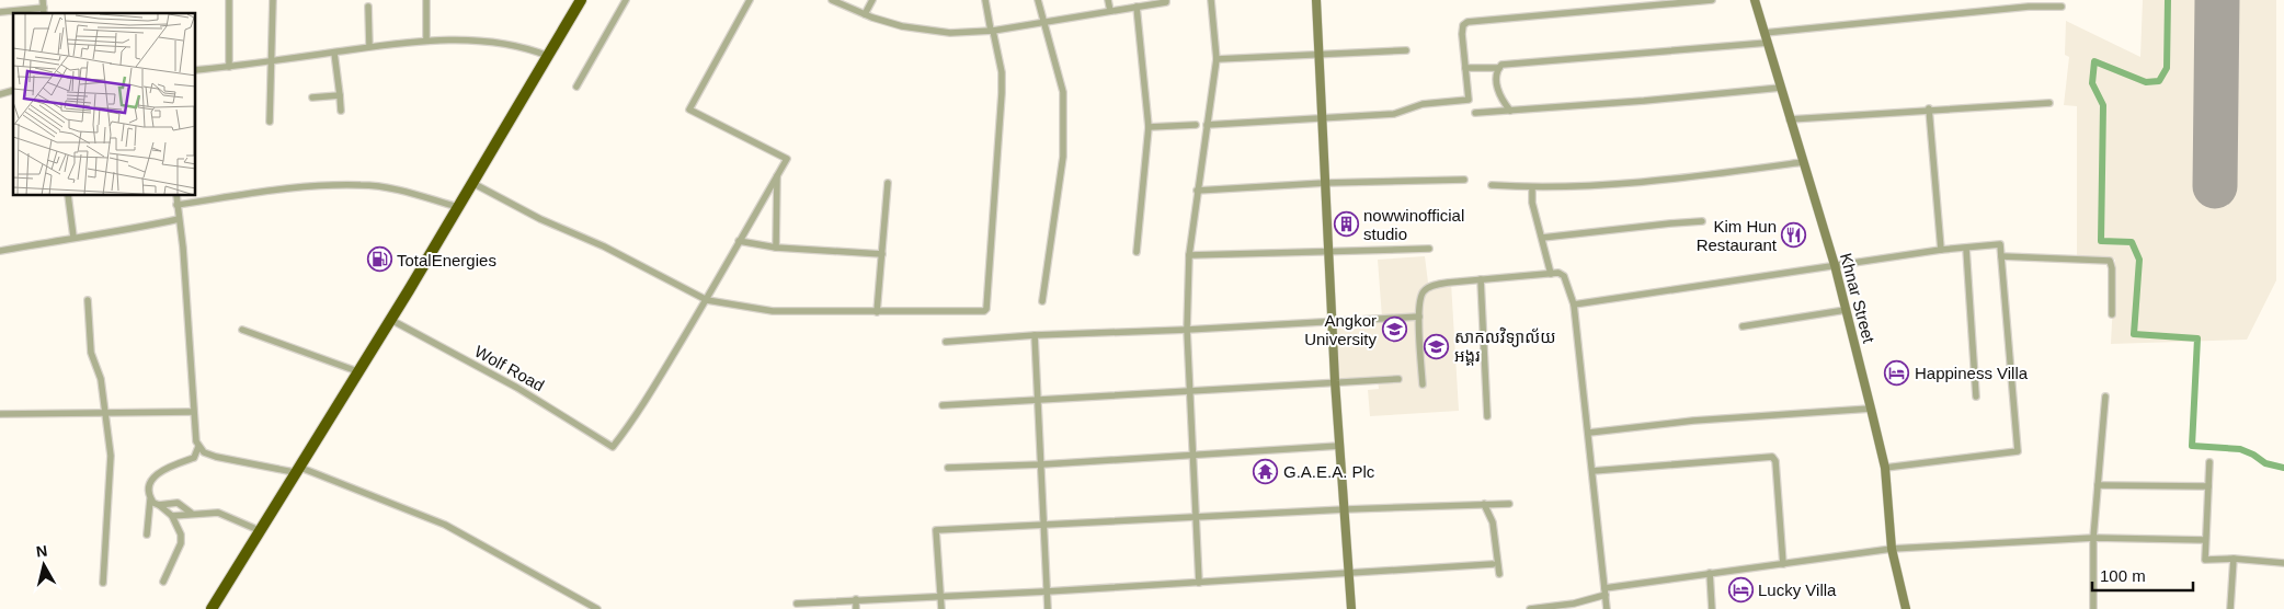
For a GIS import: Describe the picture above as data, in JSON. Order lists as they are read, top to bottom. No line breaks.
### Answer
{"streets":{"street":["Khnar Street","Wolf Road"]},"places":{"building":["nowwinofficial studio"],"restaurant":["Kim Hun Restaurant"],"fuel station":["TotalEnergies"],"school or university":["Angkor University","សាកលវិទ្យាល័យ អង្គរ"],"hotel":["Happiness Villa","Lucky Villa"],"temple":["G.A.E.A. Plc"]},"scale_bar":"100 m","north":"top"}
